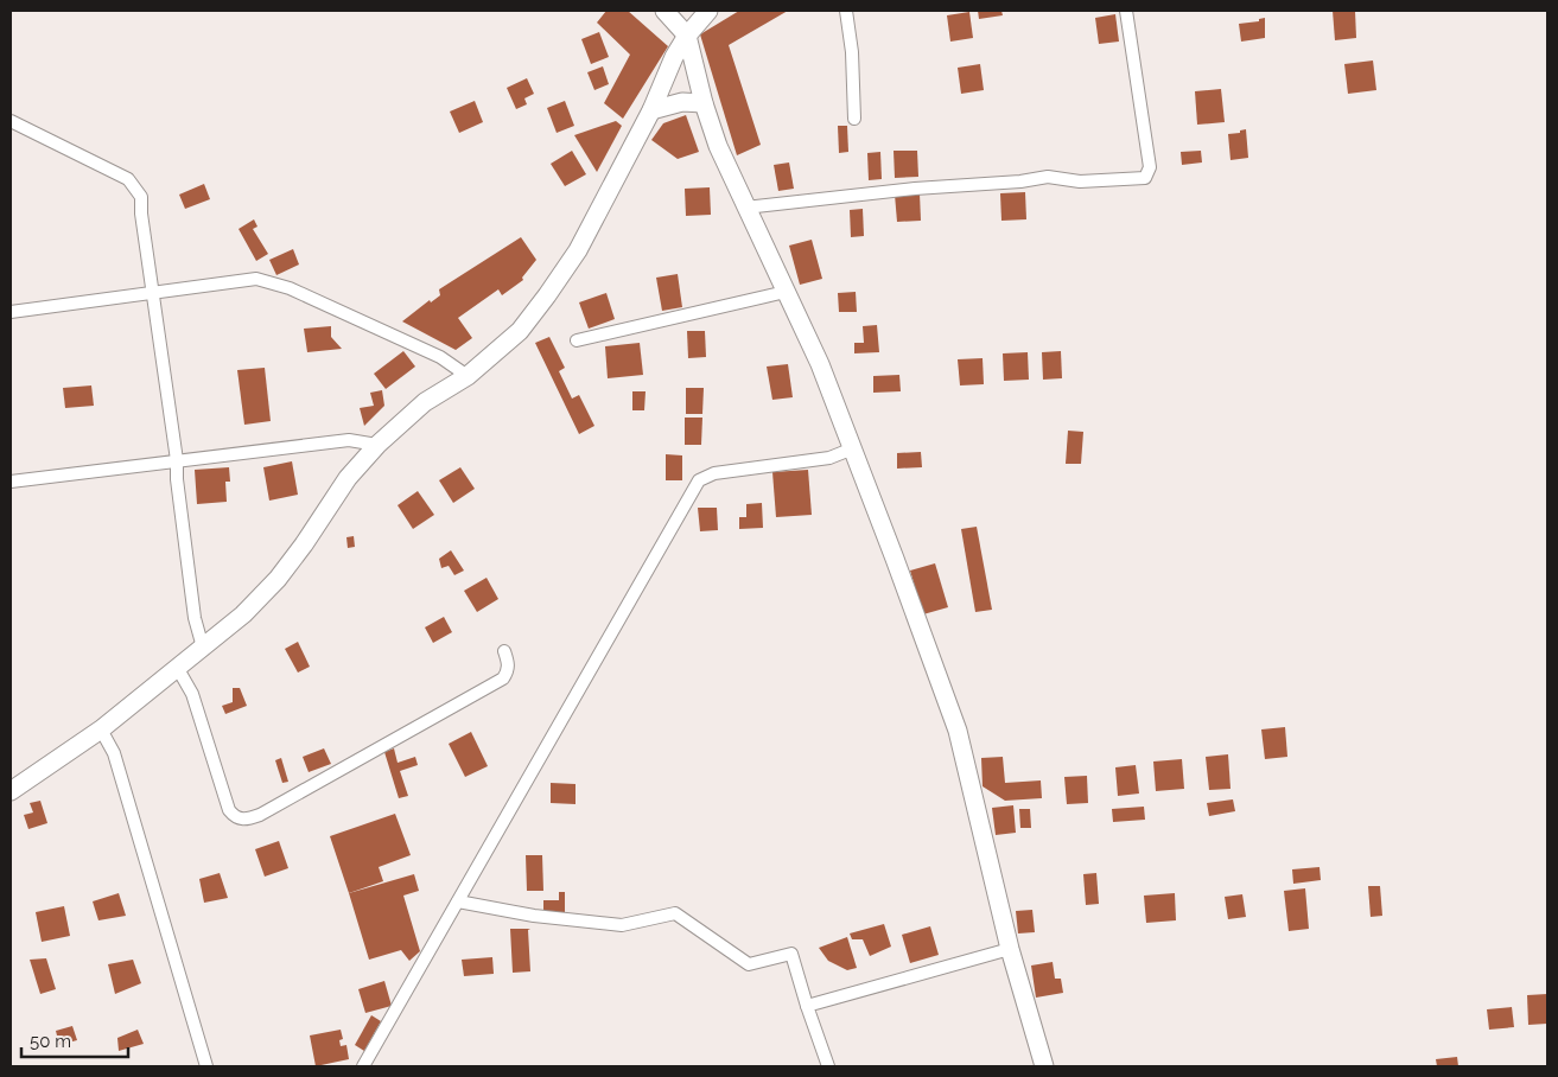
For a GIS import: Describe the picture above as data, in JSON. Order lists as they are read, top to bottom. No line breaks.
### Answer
{"scale_bar":"50 m"}
